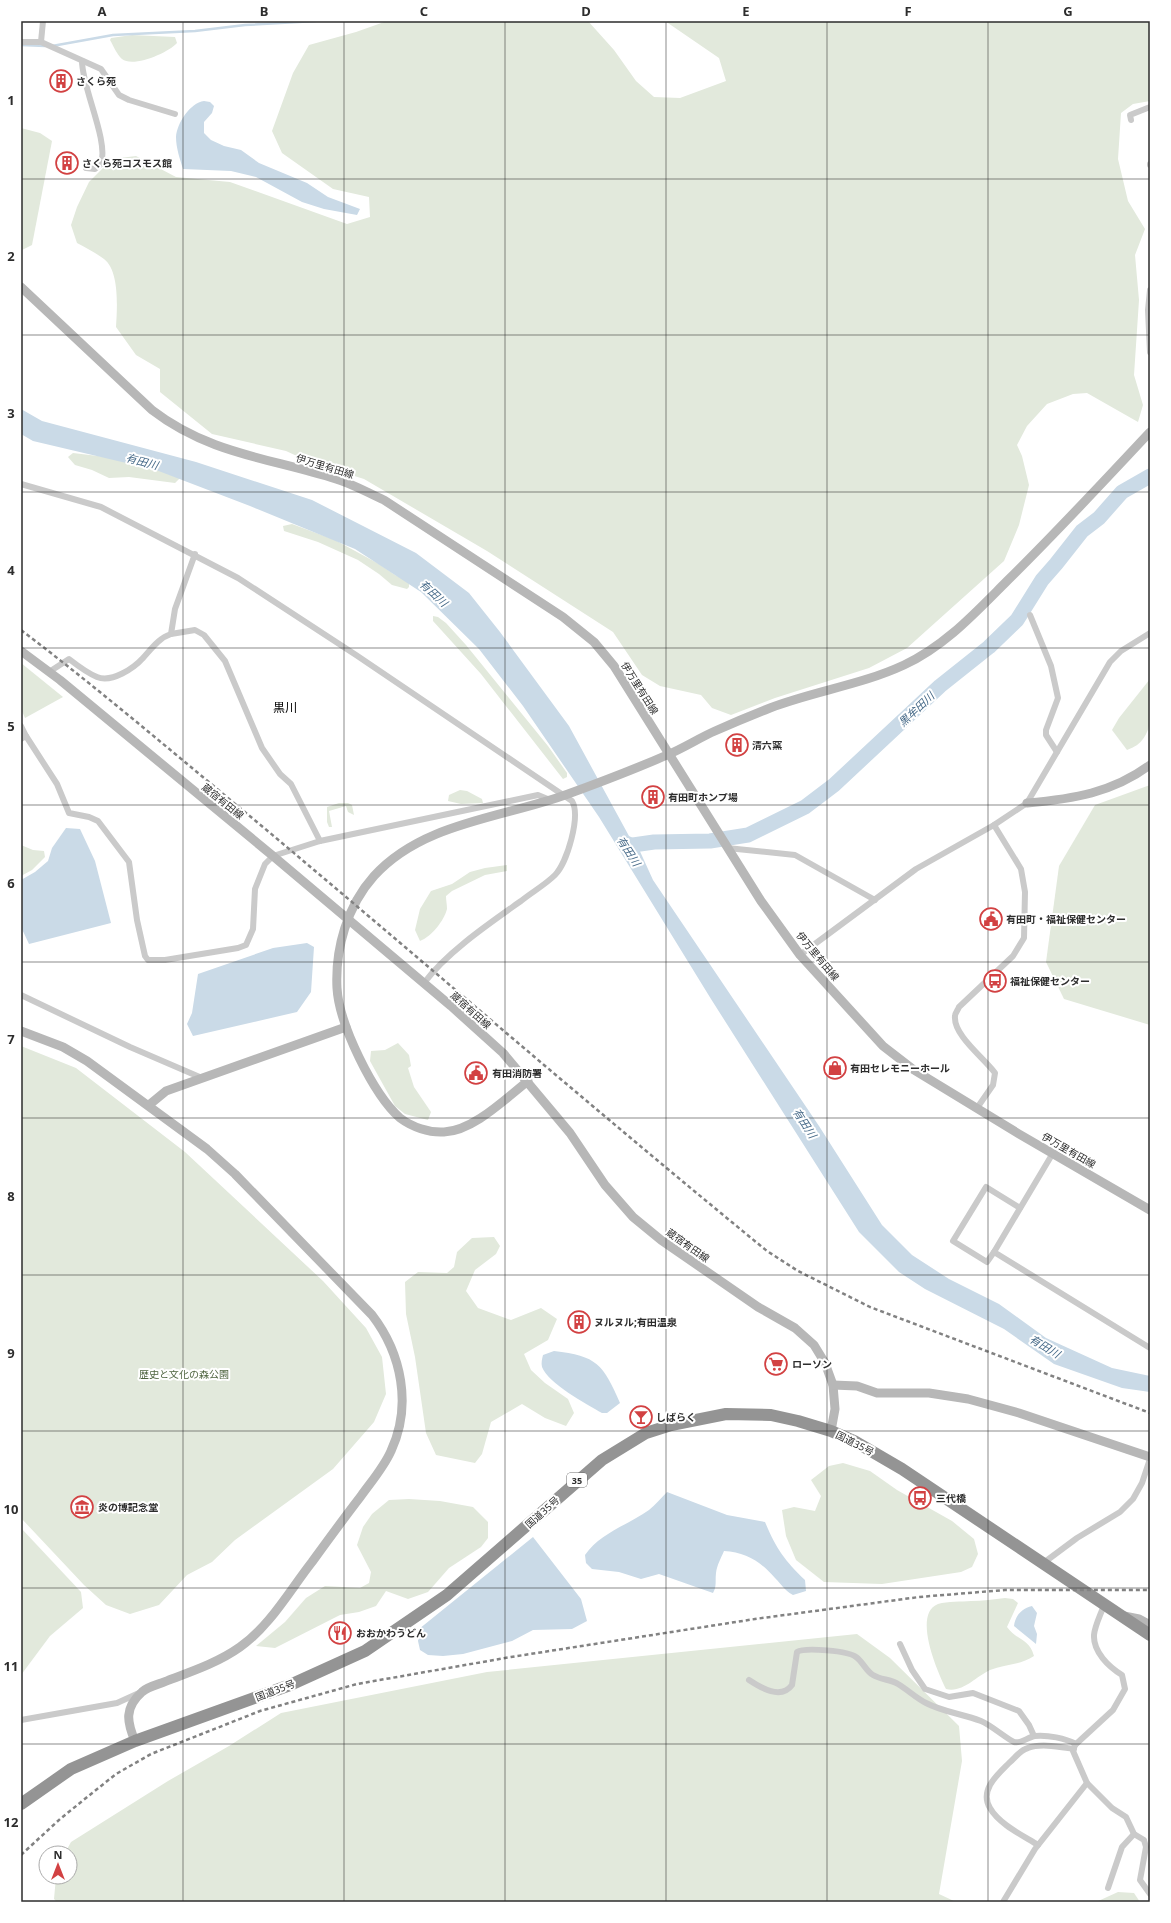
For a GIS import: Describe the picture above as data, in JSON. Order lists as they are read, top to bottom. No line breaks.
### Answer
{"streets":{"highway":["国道35号","35"],"street":["伊万里有田線","蔵宿有田線"]},"crossings":[["蔵宿有田線","国道35号"]],"districts":["黒川"],"water":["有田川","黒牟田川"],"parks":["歴史と文化の森公園"],"places":{"building":["さくら苑","さくら苑コスモス館","清六窯","有田町ホンプ場","ヌルヌル;有田温泉"],"public building":["有田町・福祉保健センター","有田消防署"],"bus stop":["福祉保健センター","三代橋"],"shop":["有田セレモニーホール"],"supermarket":["ローソン"],"bar":["しばらく"],"museum":["炎の博記念堂"],"restaurant":["おおかわうどん"]},"north":"top","grid":{"columns":["A","B","C","D","E","F","G"],"rows":["1","2","3","4","5","6","7","8","9","10","11","12"]}}
